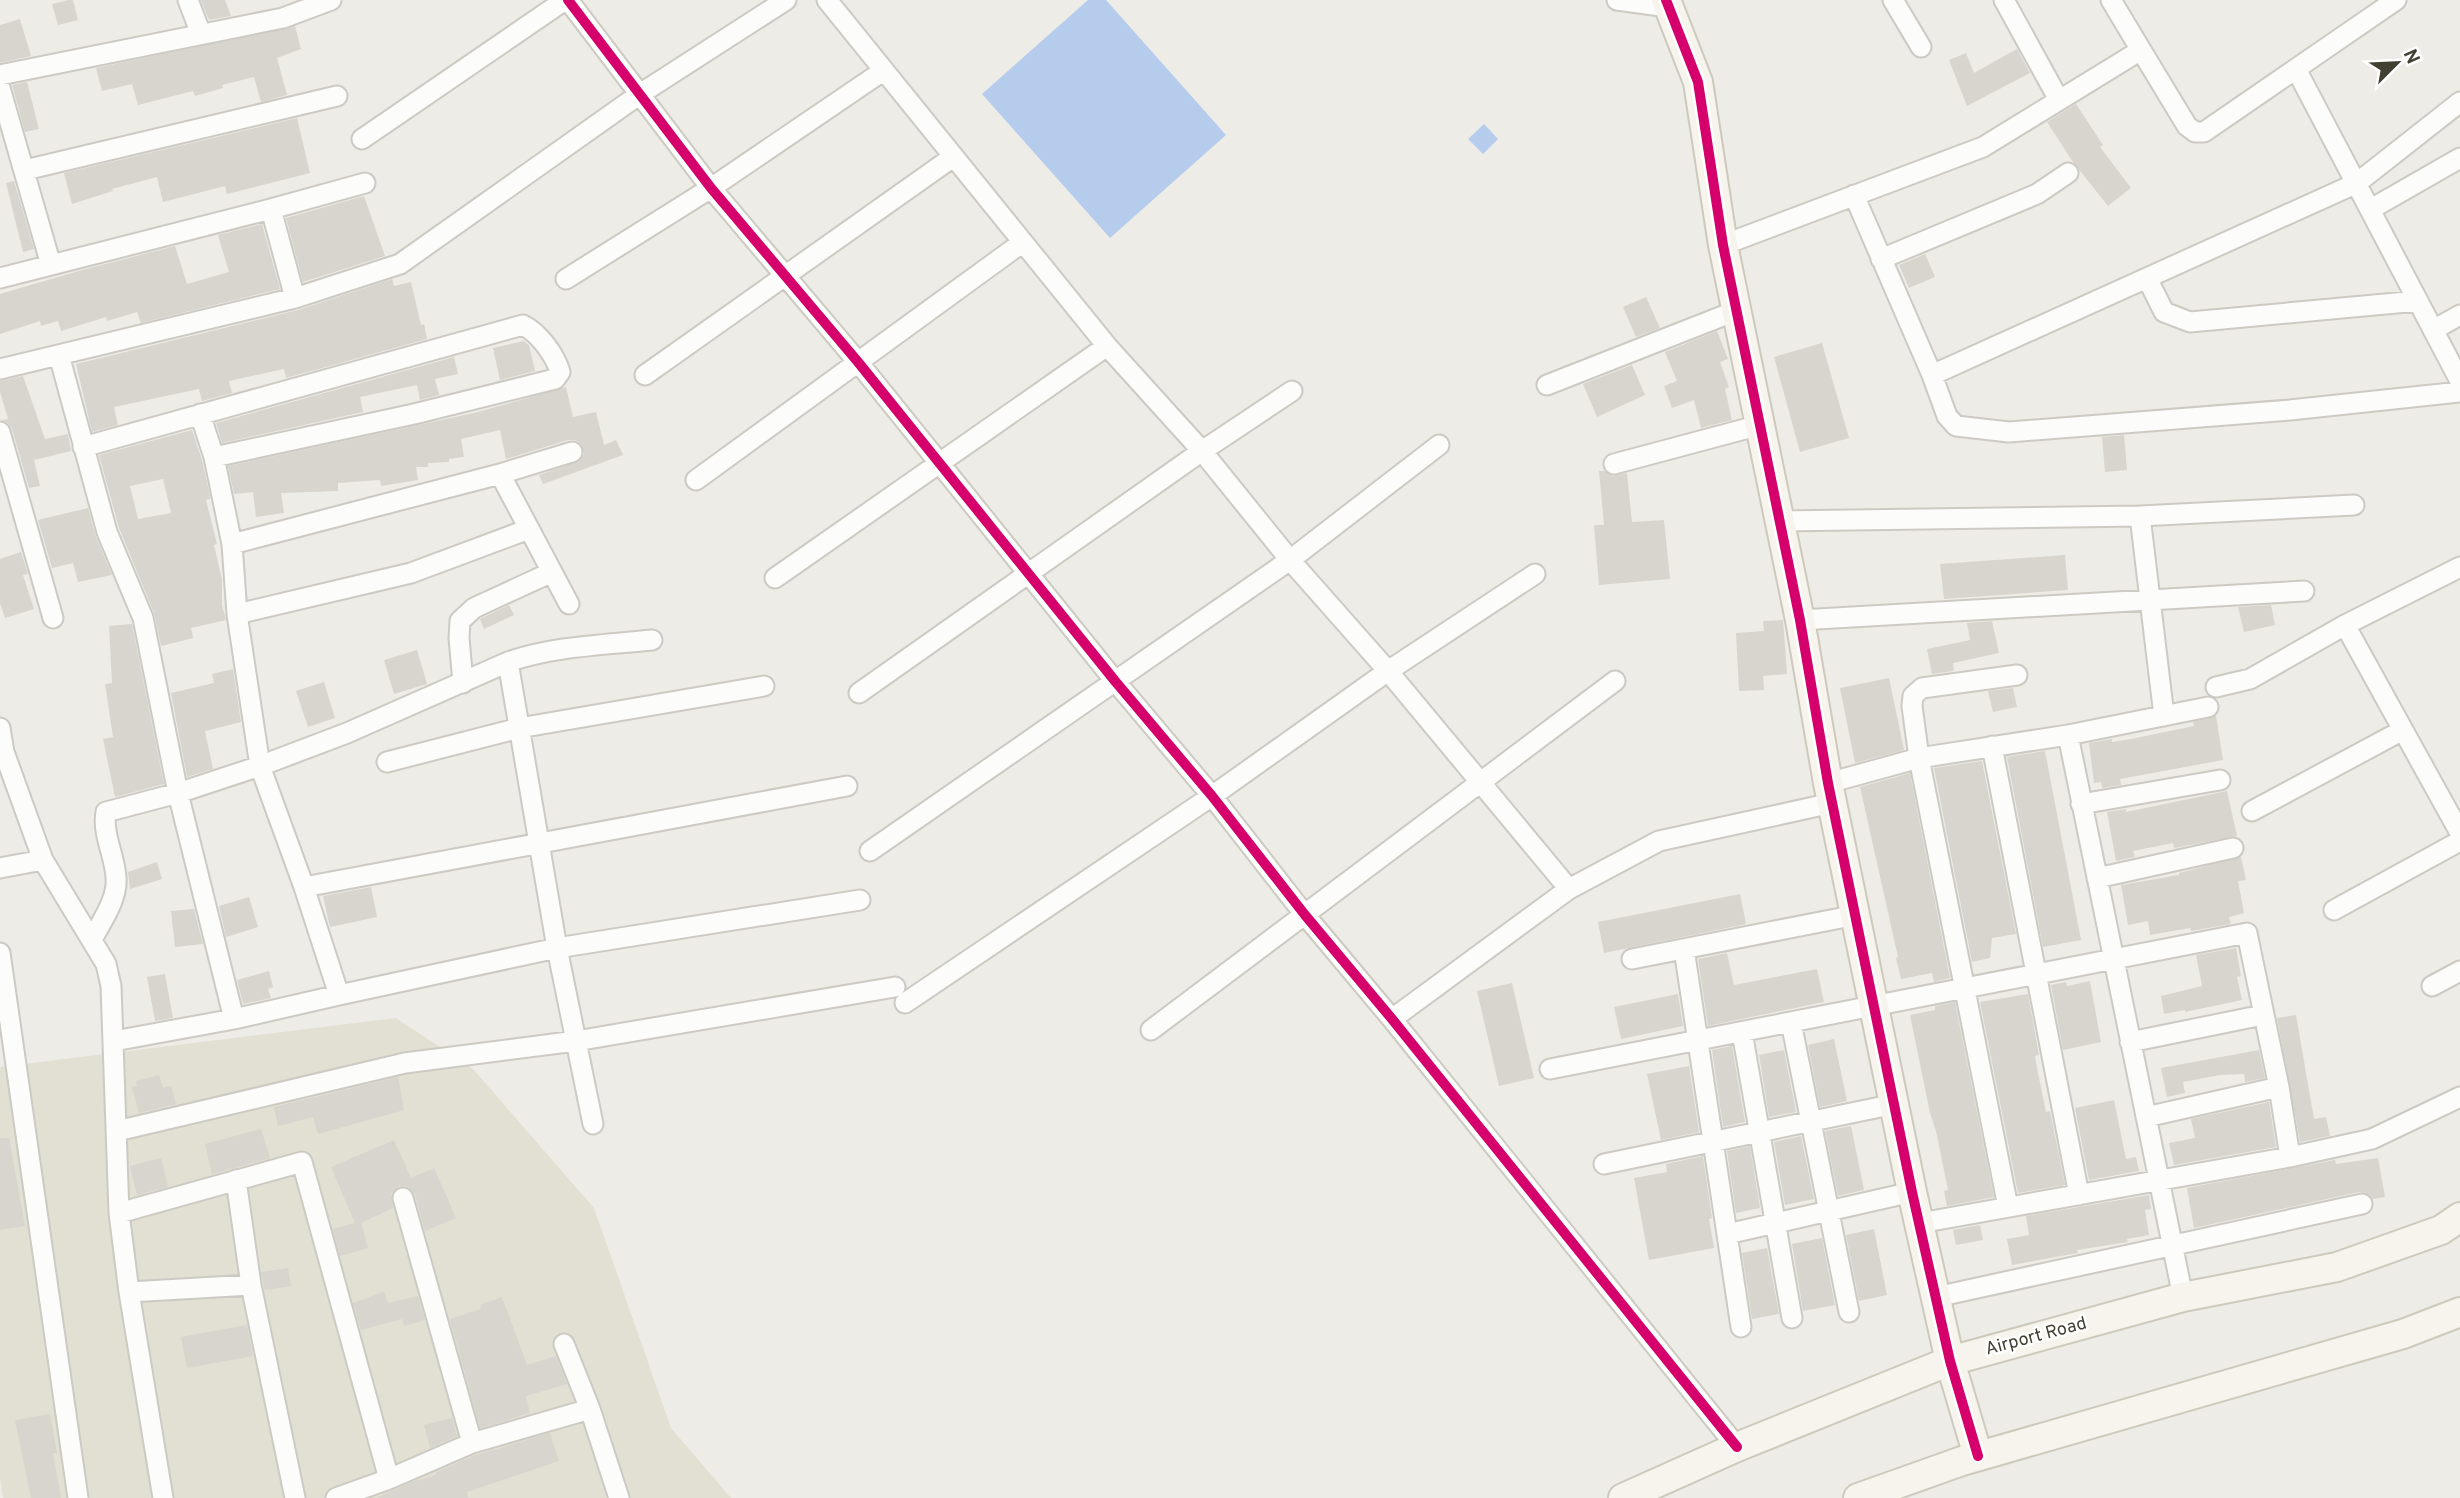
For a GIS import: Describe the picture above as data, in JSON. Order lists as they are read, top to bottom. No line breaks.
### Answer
{"streets":{"main road":["Airport Road"]},"north":"top right"}
